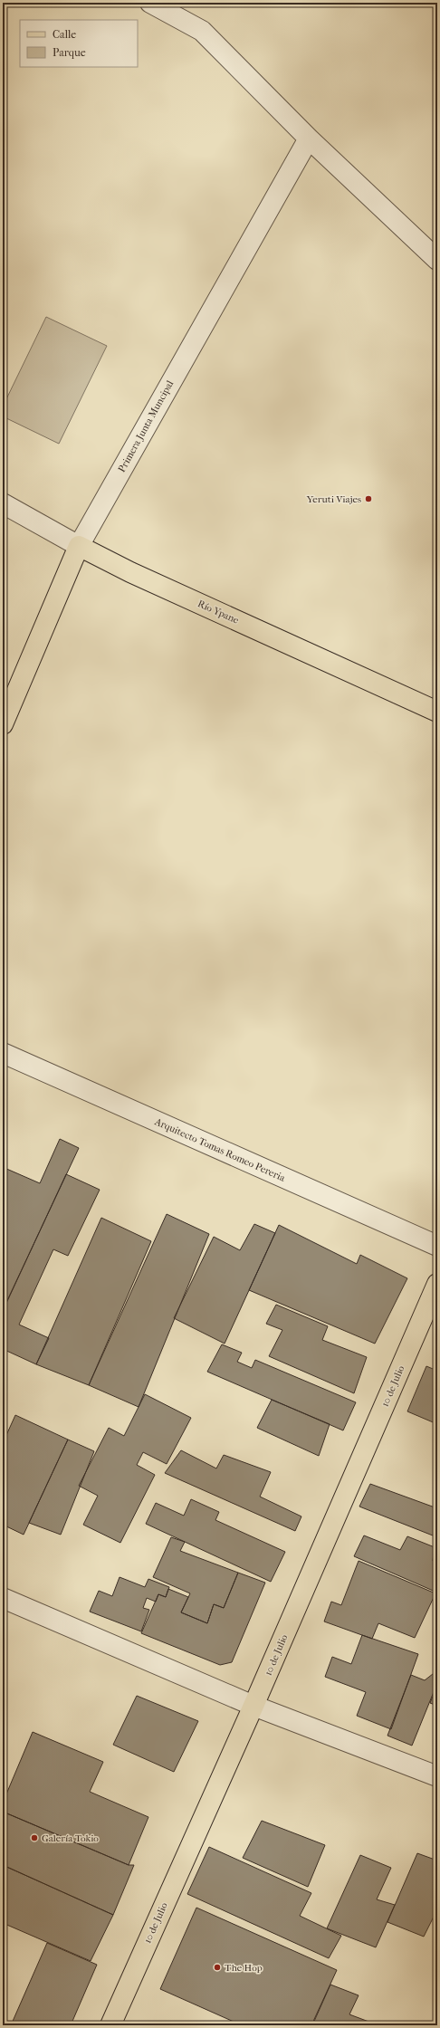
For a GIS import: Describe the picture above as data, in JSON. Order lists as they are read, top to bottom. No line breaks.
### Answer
{"streets":{"main road":["Primera Junta Muncipal","Río Ypane","10 de Julio"],"street":["Arquitecto Tomas Romeo Pereria"]},"crossings":[["Primera Junta Muncipal","Río Ypane"]],"places":["Yeruti Viajes","Galería Tokio","The Hop"],"legend":["Calle","Parque"]}
